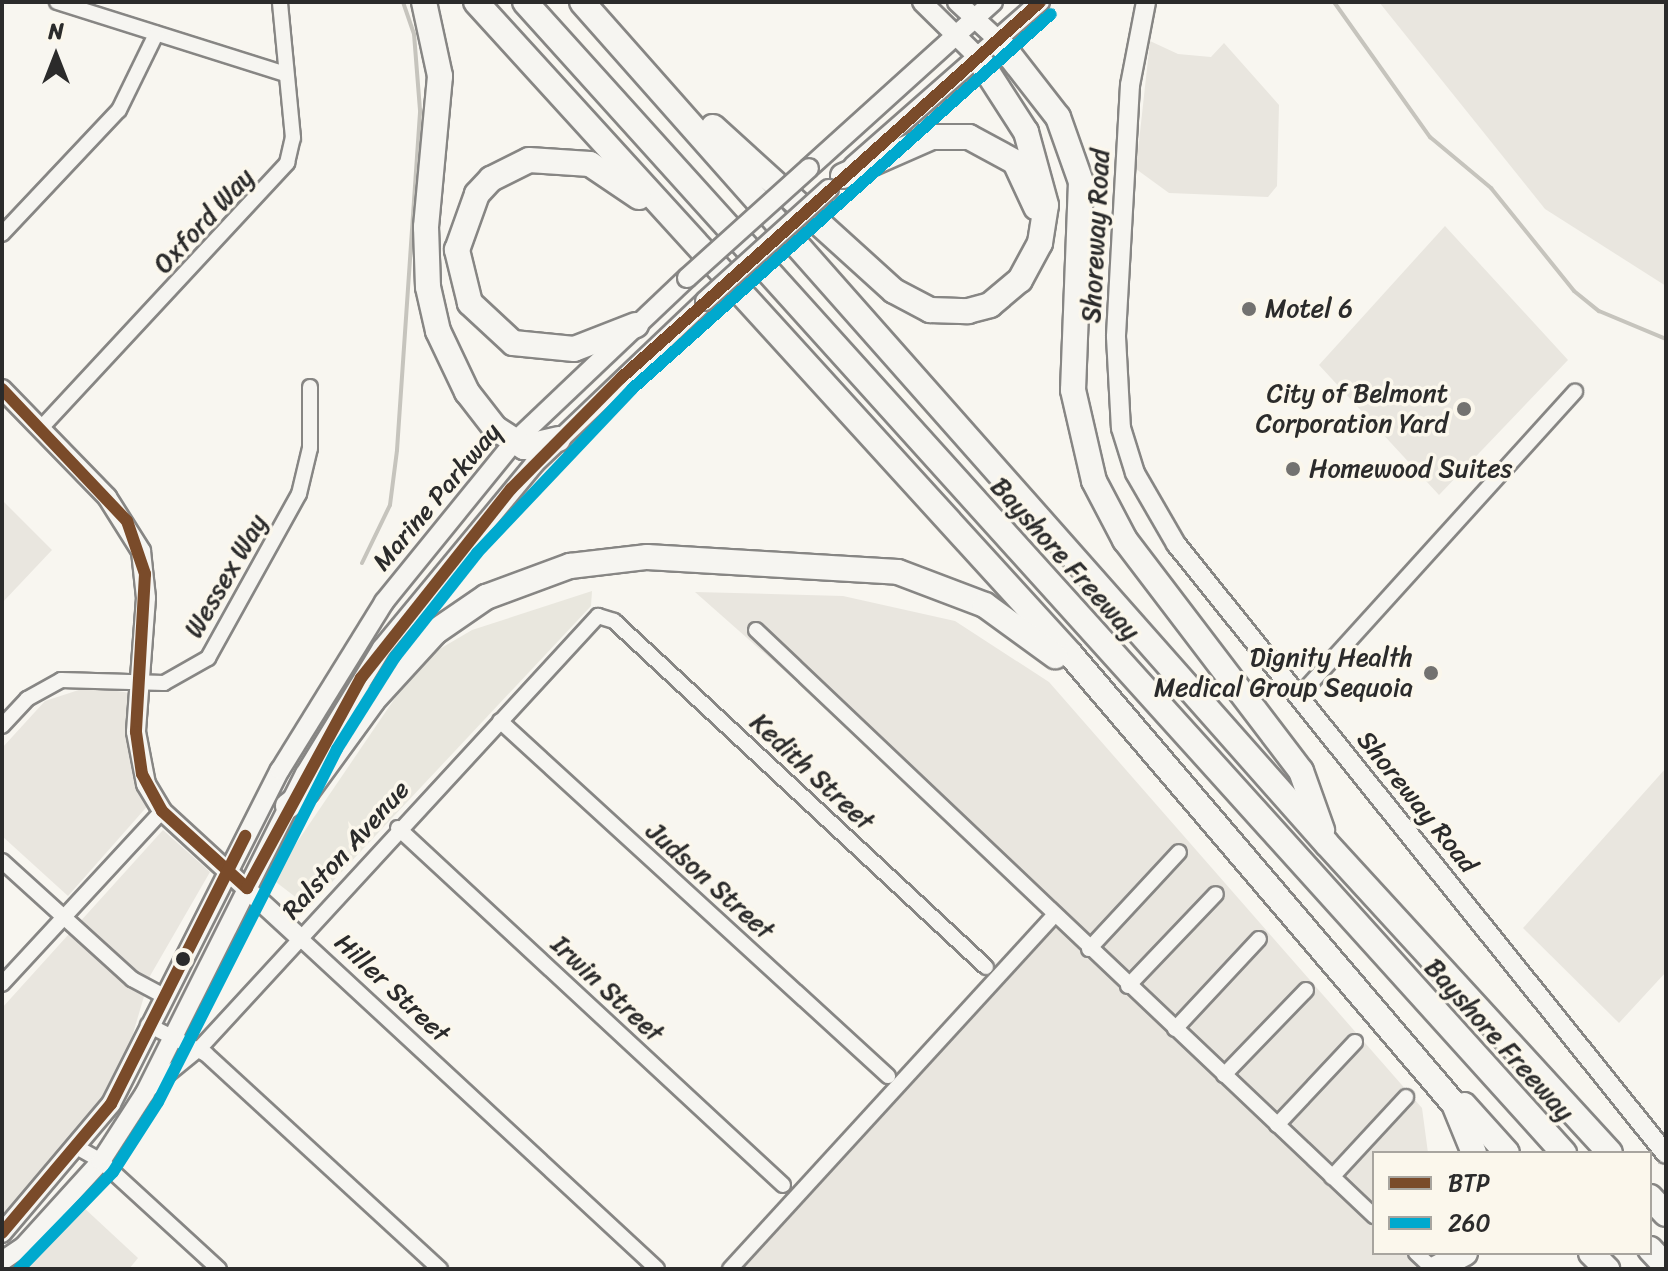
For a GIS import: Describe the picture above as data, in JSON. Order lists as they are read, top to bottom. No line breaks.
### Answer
{"streets":{"highway":["Bayshore Freeway"],"main road":["Shoreway Road","Marine Parkway","Ralston Avenue","Hiller Street"],"street":["Oxford Way","Wessex Way","Kedith Street","Judson Street","Irwin Street"]},"crossings":[["Oxford Way","Hiller Street"],["Marine Parkway","Ralston Avenue"],["Marine Parkway","Hiller Street"],["Wessex Way","Hiller Street"],["Kedith Street","Ralston Avenue"],["Ralston Avenue","Judson Street"],["Ralston Avenue","Hiller Street"],["Ralston Avenue","Irwin Street"]],"places":["Motel 6","City of Belmont Corporation Yard","Homewood Suites","Dignity Health Medical Group Sequoia"],"lines":["transit line BTP","transit line 260"],"legend":["BTP","260"],"north":"top"}
